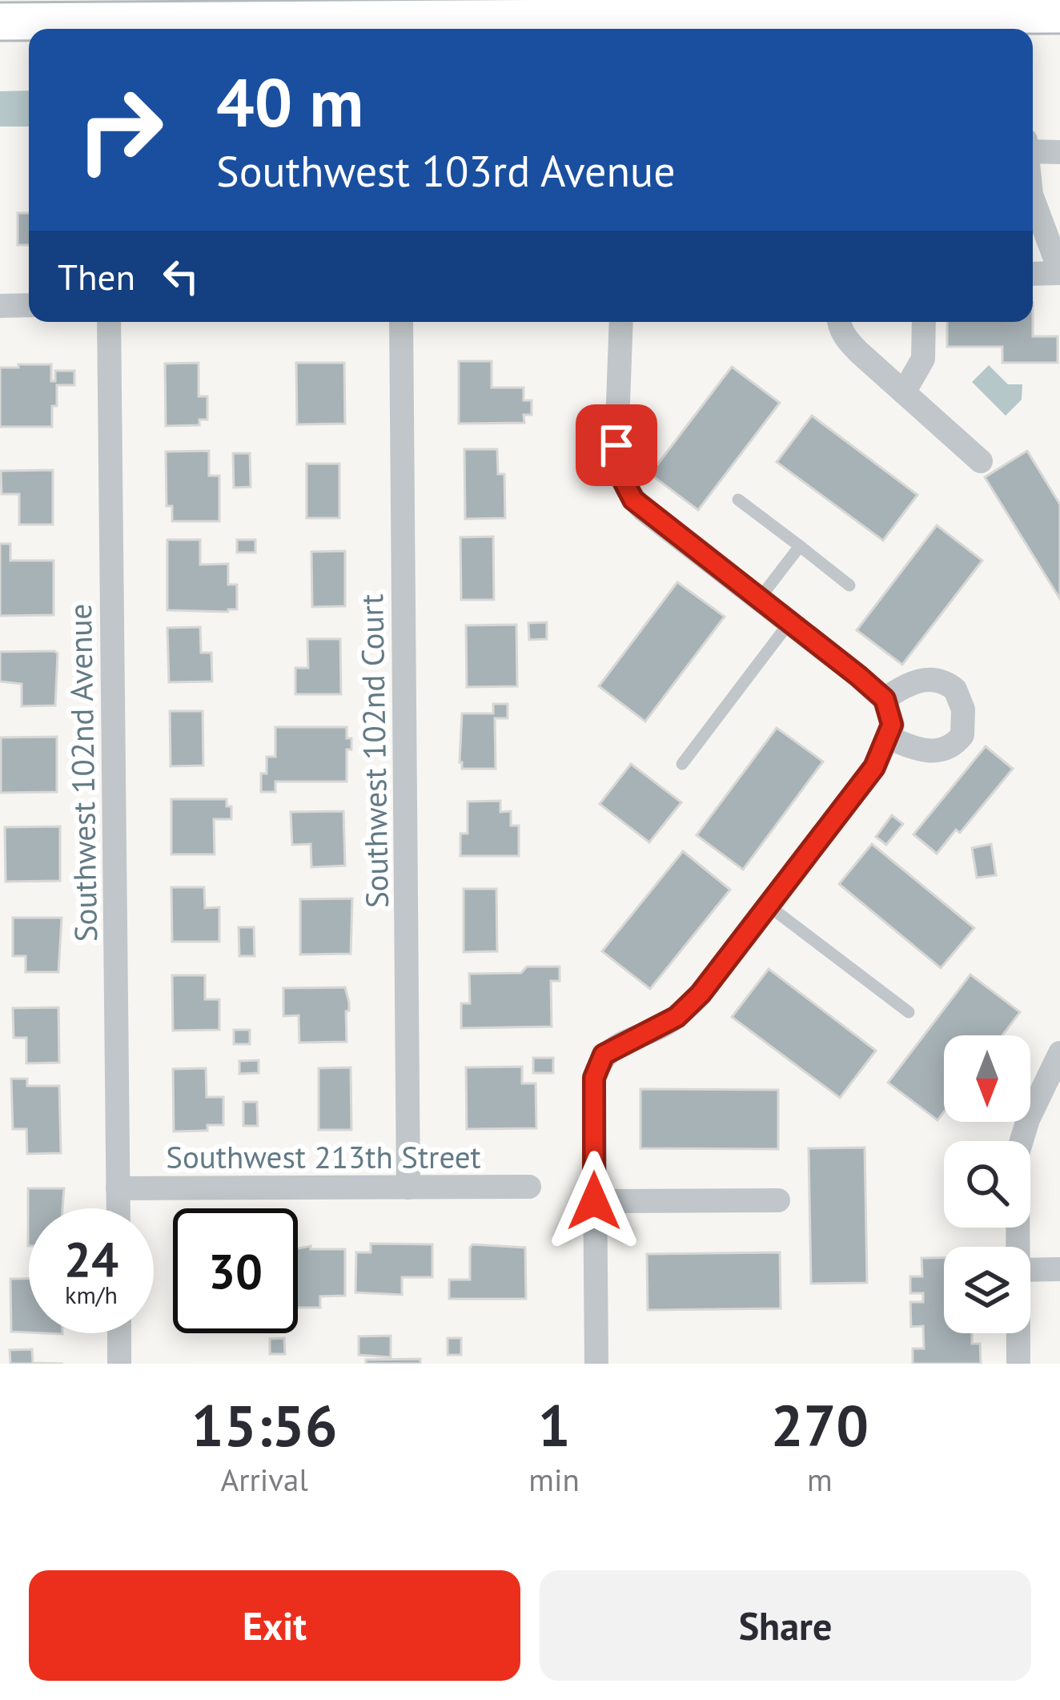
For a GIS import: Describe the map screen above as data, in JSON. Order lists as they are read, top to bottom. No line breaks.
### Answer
{"streets":{"street":["Southwest 102nd Court","Southwest 102nd Avenue","Southwest 213th Street"]},"crossings":[["Southwest 102nd Court","Southwest 213th Street"],["Southwest 102nd Avenue","Southwest 213th Street"]],"north":"bottom","page":{"turn":["40 m","Southwest 103rd Avenue"],"then":"Then","speed":"24 km/h","limit":"30","eta":["15:56","Arrival","1","min","270","m"],"buttons":["Exit","Share"]}}
